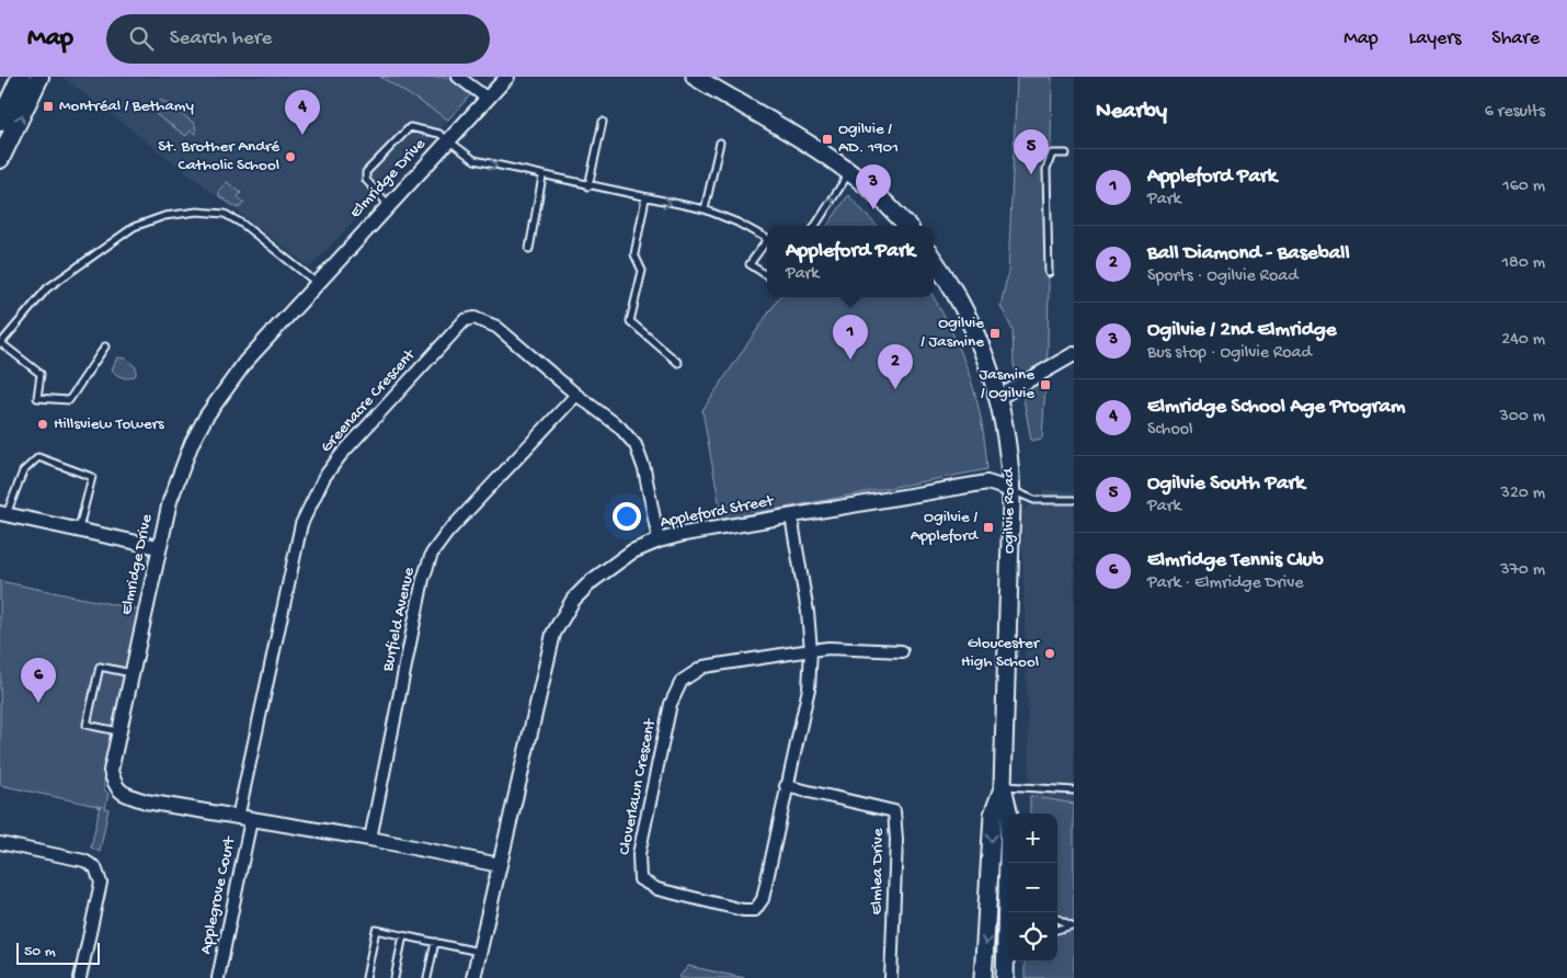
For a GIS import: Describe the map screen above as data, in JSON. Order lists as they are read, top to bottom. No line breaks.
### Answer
{"streets":{"main road":["Ogilvie Road"],"street":["Elmridge Drive","Greenacre Crescent","Appleford Street","Burfield Avenue","Cloverlawn Crescent","Elmlea Drive","Applegrove Court"]},"crossings":[["Elmridge Drive","Greenacre Crescent"],["Elmridge Drive","Appleford Street"],["Elmridge Drive","Burfield Avenue"],["Elmridge Drive","Applegrove Court"],["Greenacre Crescent","Appleford Street"],["Greenacre Crescent","Burfield Avenue"],["Greenacre Crescent","Applegrove Court"],["Ogilvie Road","Appleford Street"],["Appleford Street","Cloverlawn Crescent"],["Cloverlawn Crescent","Elmlea Drive"]],"places":{"transit":["Montréal / Bethamy","Ogilvie / AD. 1901","Ogilvie / Jasmine","Jasmine / Ogilvie","Ogilvie / Appleford"],"other":["St. Brother André Catholic School","Hillsview Towers","Gloucester High School"]},"scale_bar":"50 m","page":{"header":"Map","search":"Search here","nav":["Map","Layers","Share"],"heading":["Nearby","6 results"],"pins":["4","5","3","1","2","6"],"list":[{"mark":"1","name":"Appleford Park","note":"Park","value":"160 m"},{"mark":"2","name":"Ball Diamond - Baseball","note":"Sports · Ogilvie Road","value":"180 m"},{"mark":"3","name":"Ogilvie / 2nd Elmridge","note":"Bus stop · Ogilvie Road","value":"240 m"},{"mark":"4","name":"Elmridge School Age Program","note":"School","value":"300 m"},{"mark":"5","name":"Ogilvie South Park","note":"Park","value":"320 m"},{"mark":"6","name":"Elmridge Tennis Club","note":"Park · Elmridge Drive","value":"370 m"}],"popup":["Appleford Park","Park"],"map_buttons":["+","−"],"scale":"50 m"}}
